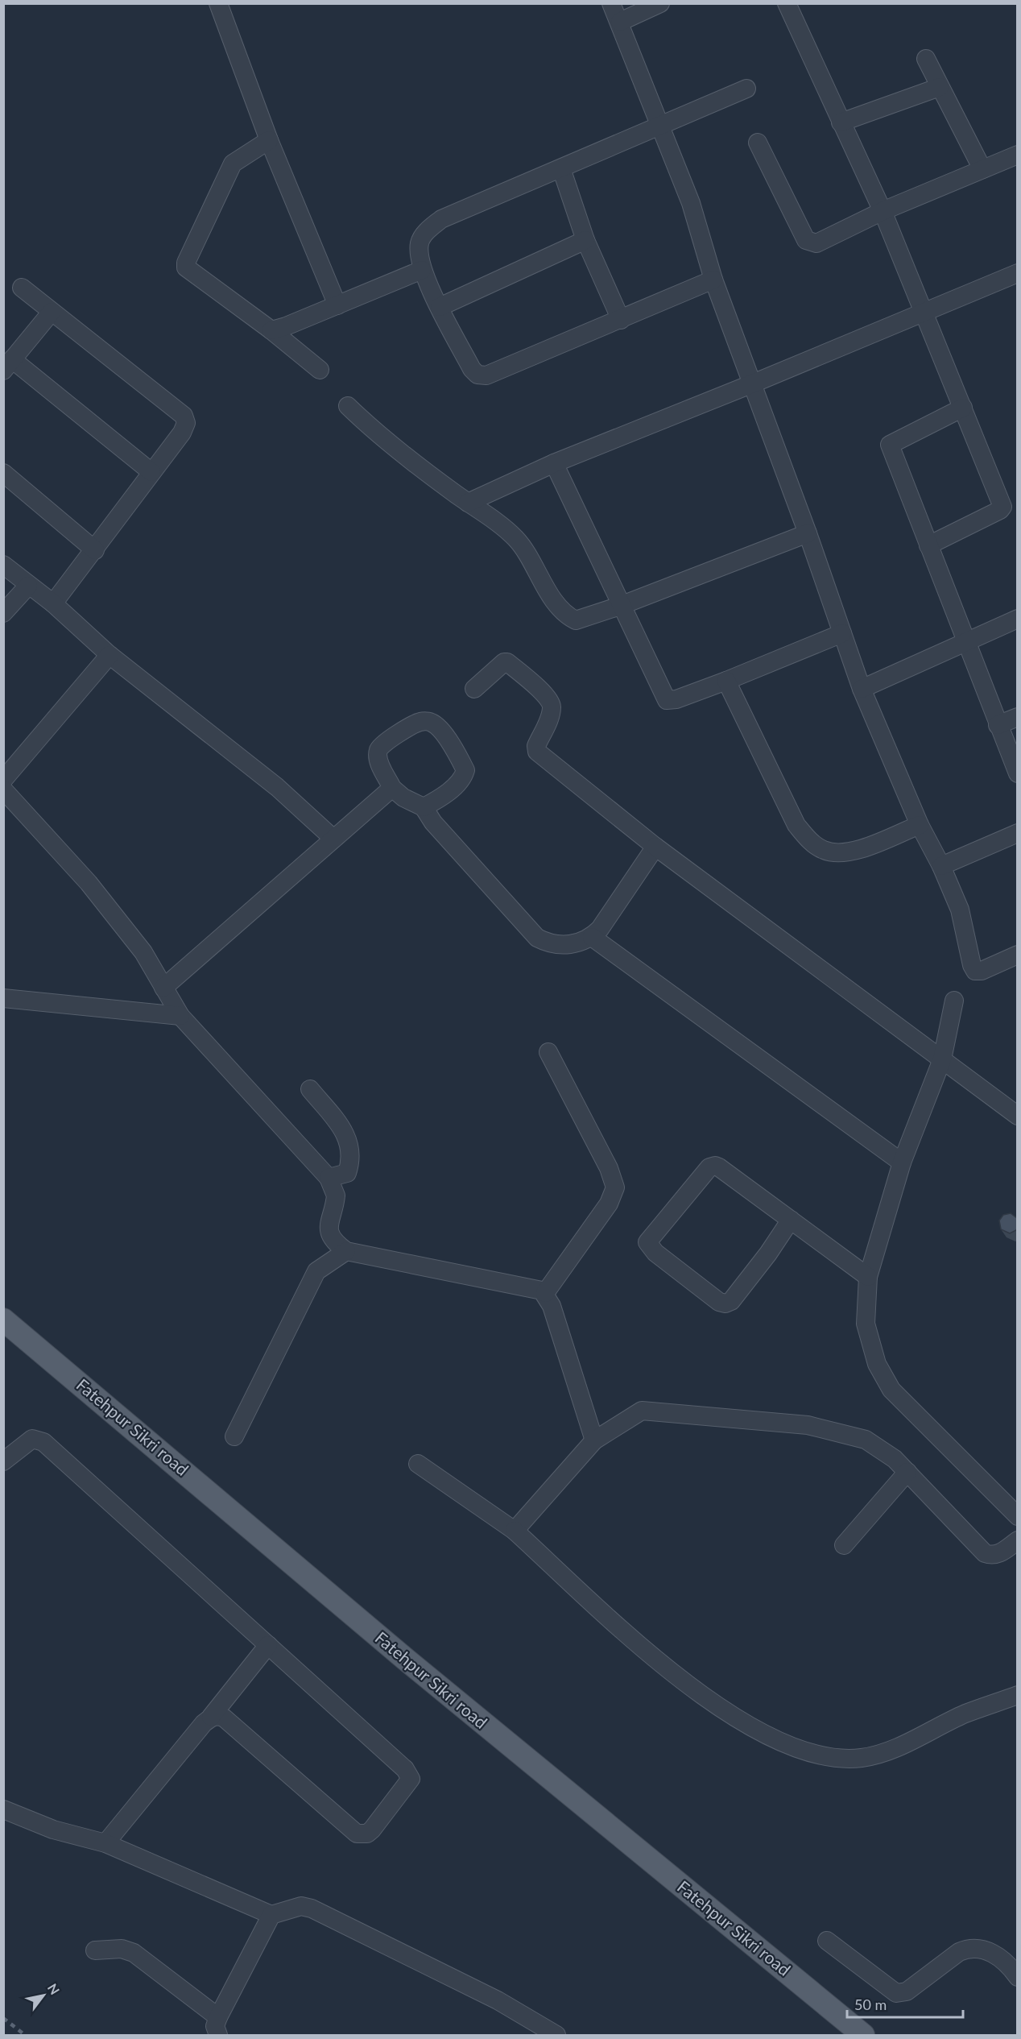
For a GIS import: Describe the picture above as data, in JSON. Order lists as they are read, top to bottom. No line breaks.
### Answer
{"streets":{"main road":["Fatehpur Sikri road"]},"scale_bar":"50 m","north":"top right"}
